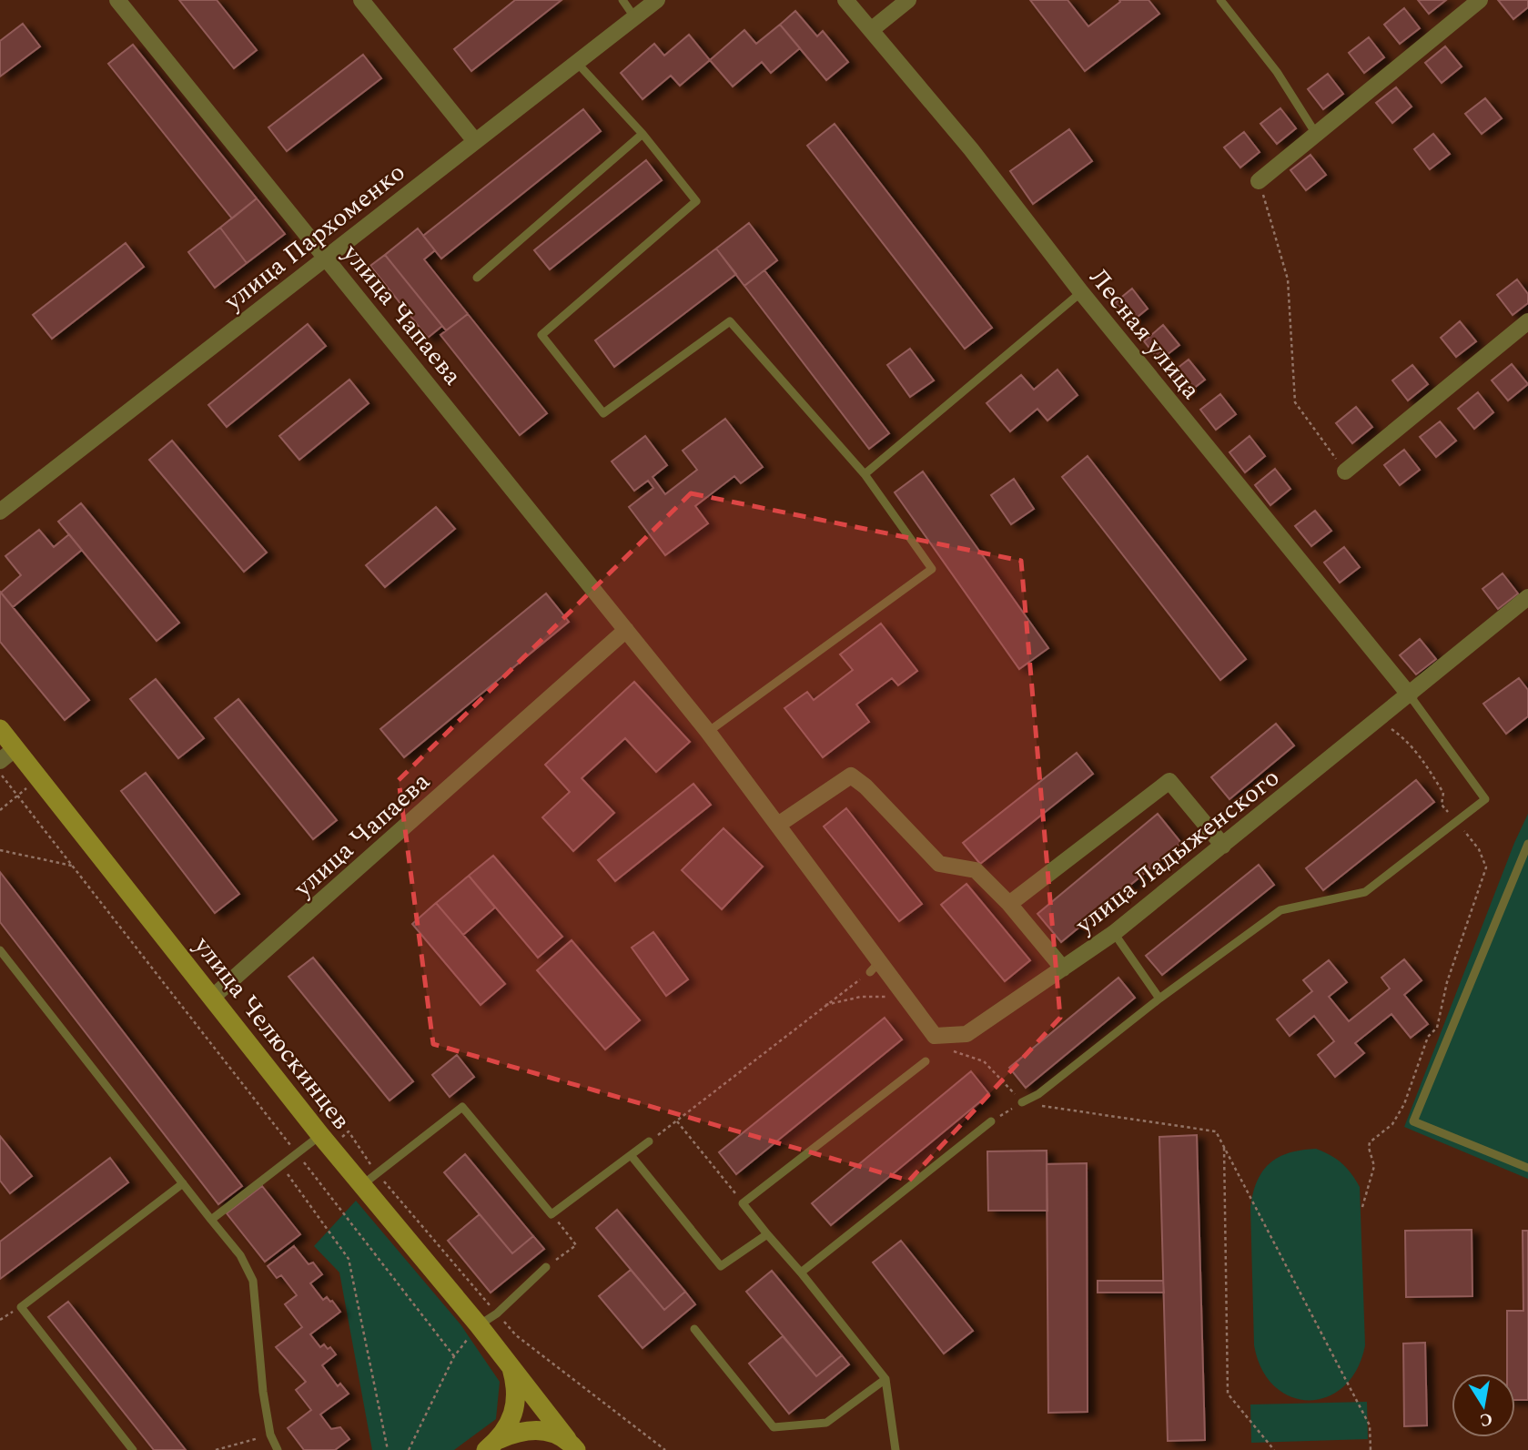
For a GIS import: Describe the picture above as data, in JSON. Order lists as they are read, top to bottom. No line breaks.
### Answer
{"streets":{"street":["улица Пархоменко","улица Чапаева","Лесная улица","улица Ладыженского","улица Челюскинцев"]},"crossings":[["улица Пархоменко","улица Чапаева"],["улица Чапаева","улица Ладыженского"],["улица Чапаева","улица Челюскинцев"],["Лесная улица","улица Ладыженского"]],"north":"bottom"}
